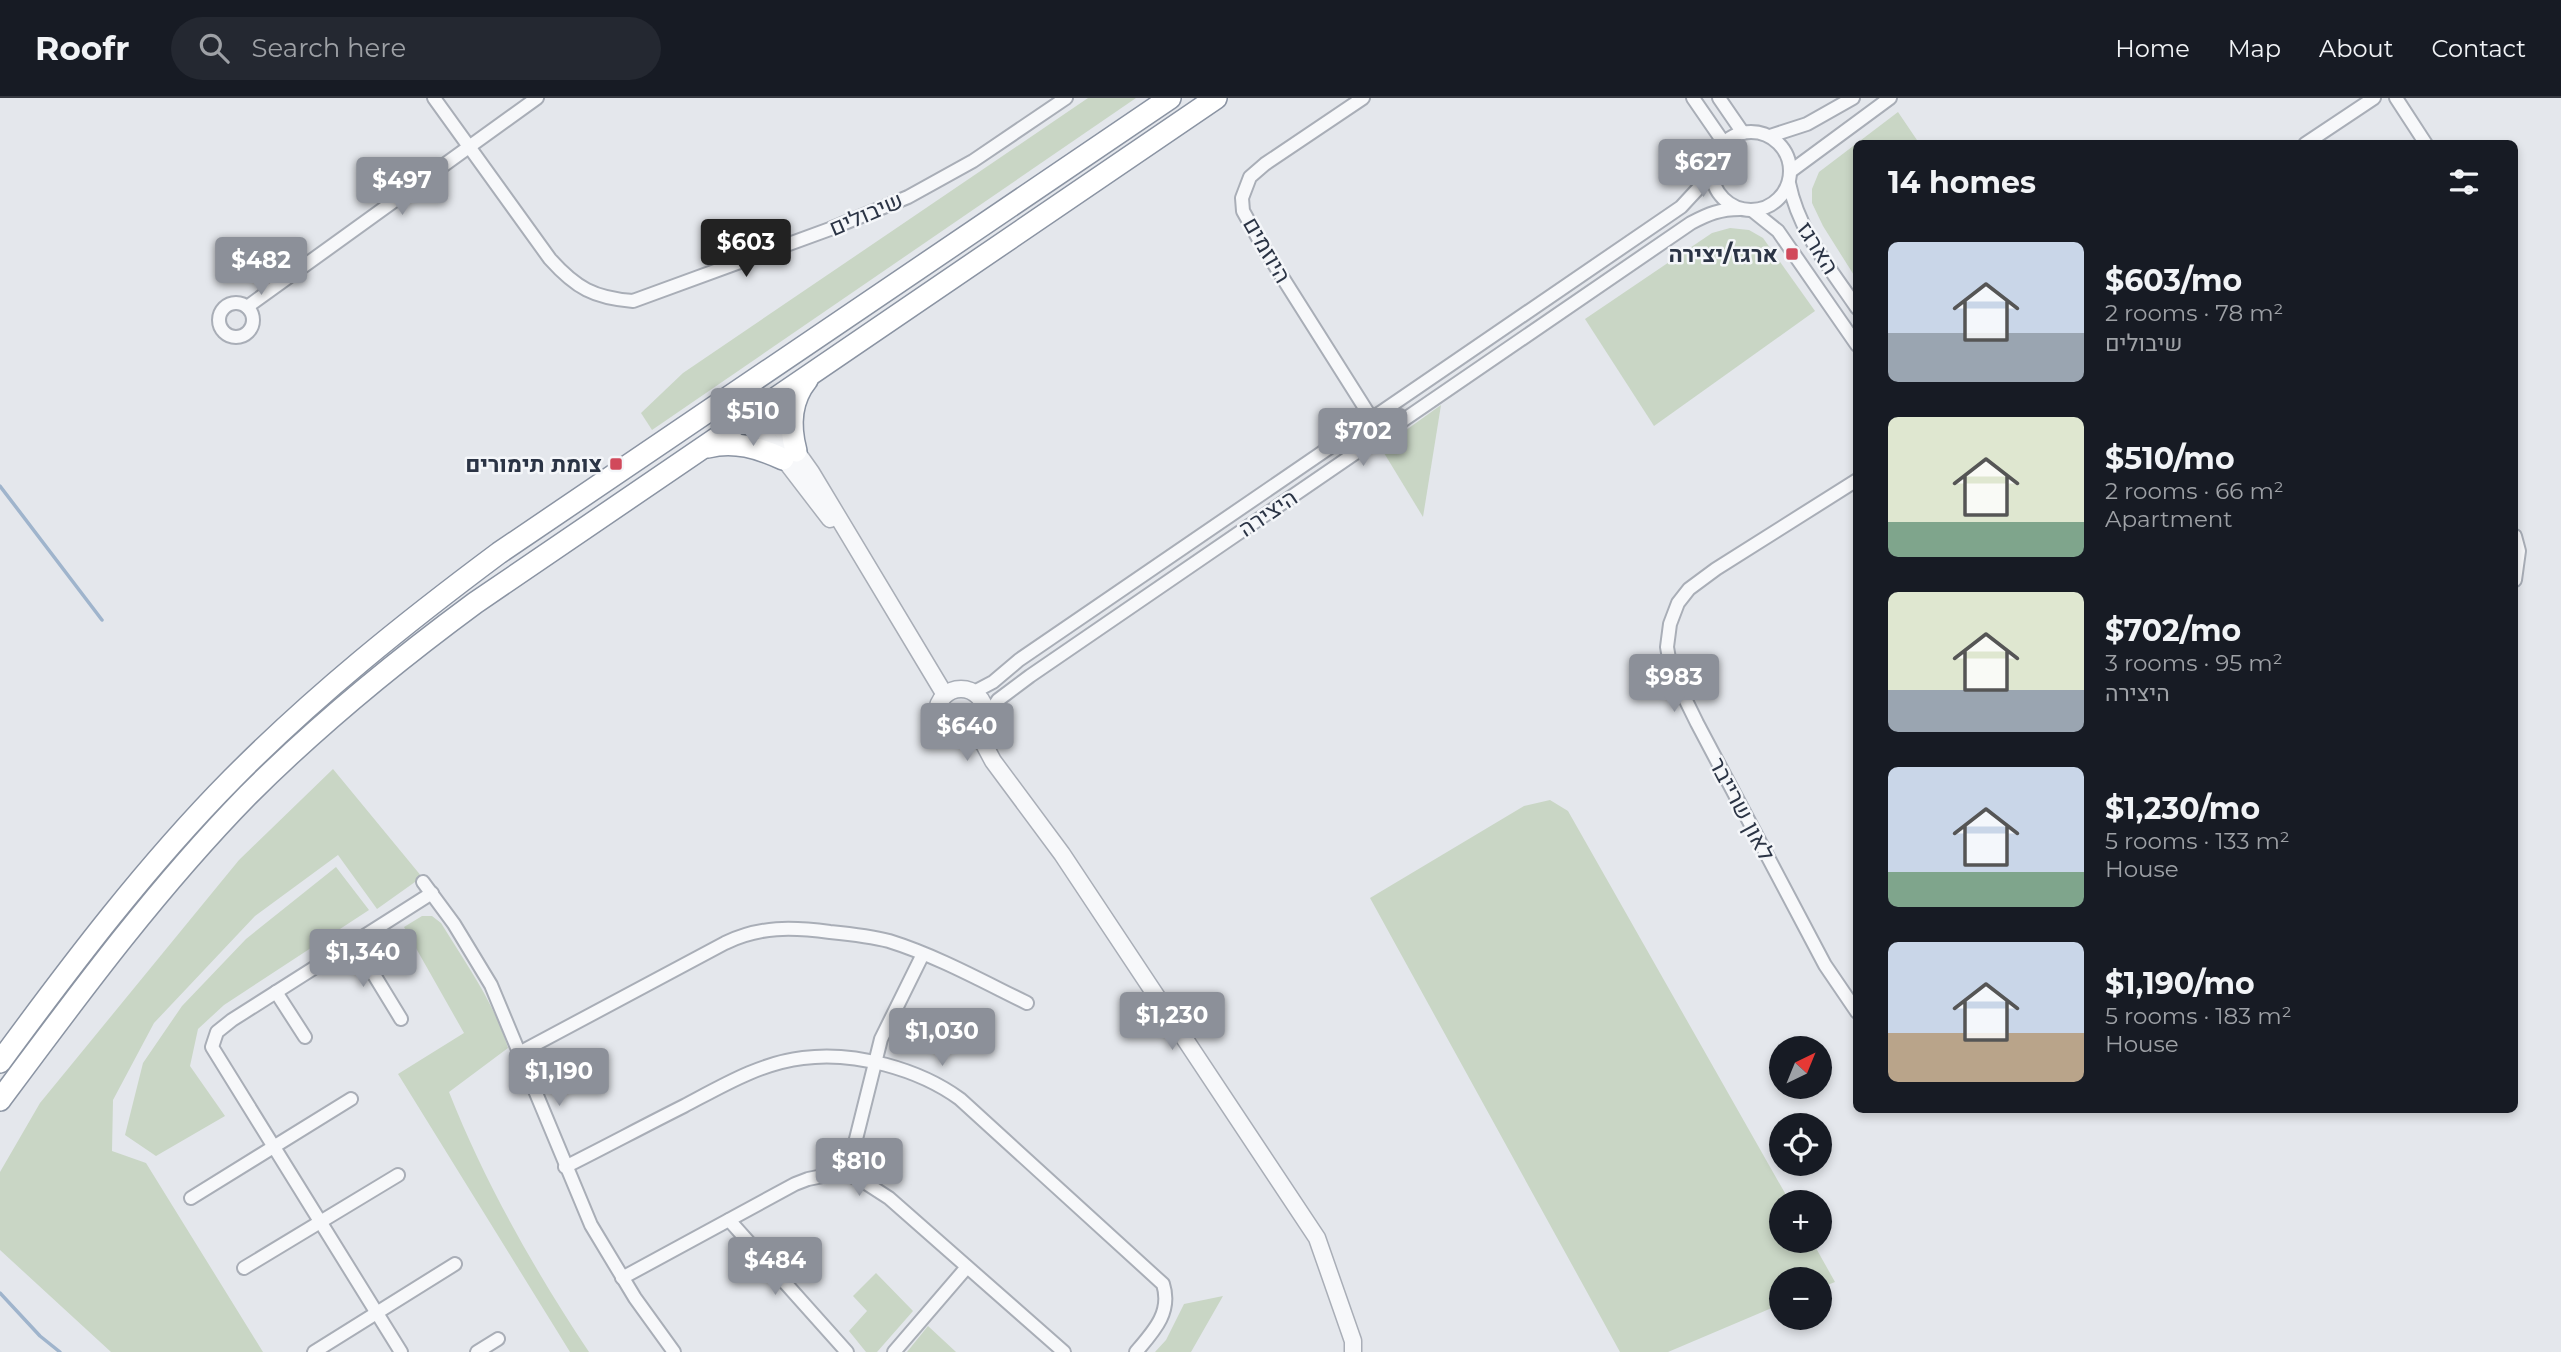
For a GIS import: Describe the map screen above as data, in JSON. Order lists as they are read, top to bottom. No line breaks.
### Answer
{"streets":{"street":["שיבולים","הארגז","היוזמים","היצירה","לאון שרייבר"]},"crossings":[["הארגז","היצירה"],["היוזמים","היצירה"]],"places":{"transit":["ארגז/יצירה","צומת תימורים"]},"north":"top right","page":{"header":"Roofr","search":"Search here","nav":["Home","Map","About","Contact"],"price":["$627","$497","$603","$482","$510","$702","$983","$640","$1,340","$1,230","$1,030","$1,190","$810","$484"],"heading":"14 homes","list":[{"name":"$603/mo","note":"2 rooms · 78 m² · שיבולים"},{"name":"$510/mo","note":"2 rooms · 66 m² · Apartment"},{"name":"$702/mo","note":"3 rooms · 95 m² · היצירה"},{"name":"$1,230/mo","note":"5 rooms · 133 m² · House"},{"name":"$1,190/mo","note":"5 rooms · 183 m² · House"}],"map_buttons":["+","−"]}}
